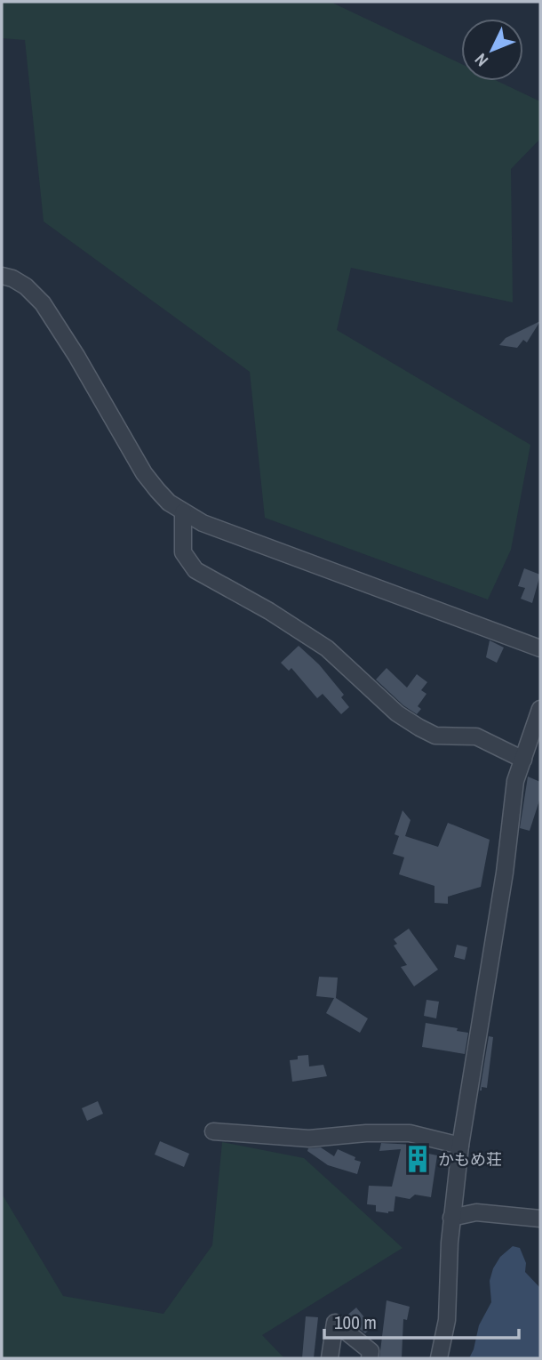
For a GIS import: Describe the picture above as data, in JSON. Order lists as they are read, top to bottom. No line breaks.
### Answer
{"places":{"building":["かもめ荘"]},"scale_bar":"100 m","north":"bottom left"}
